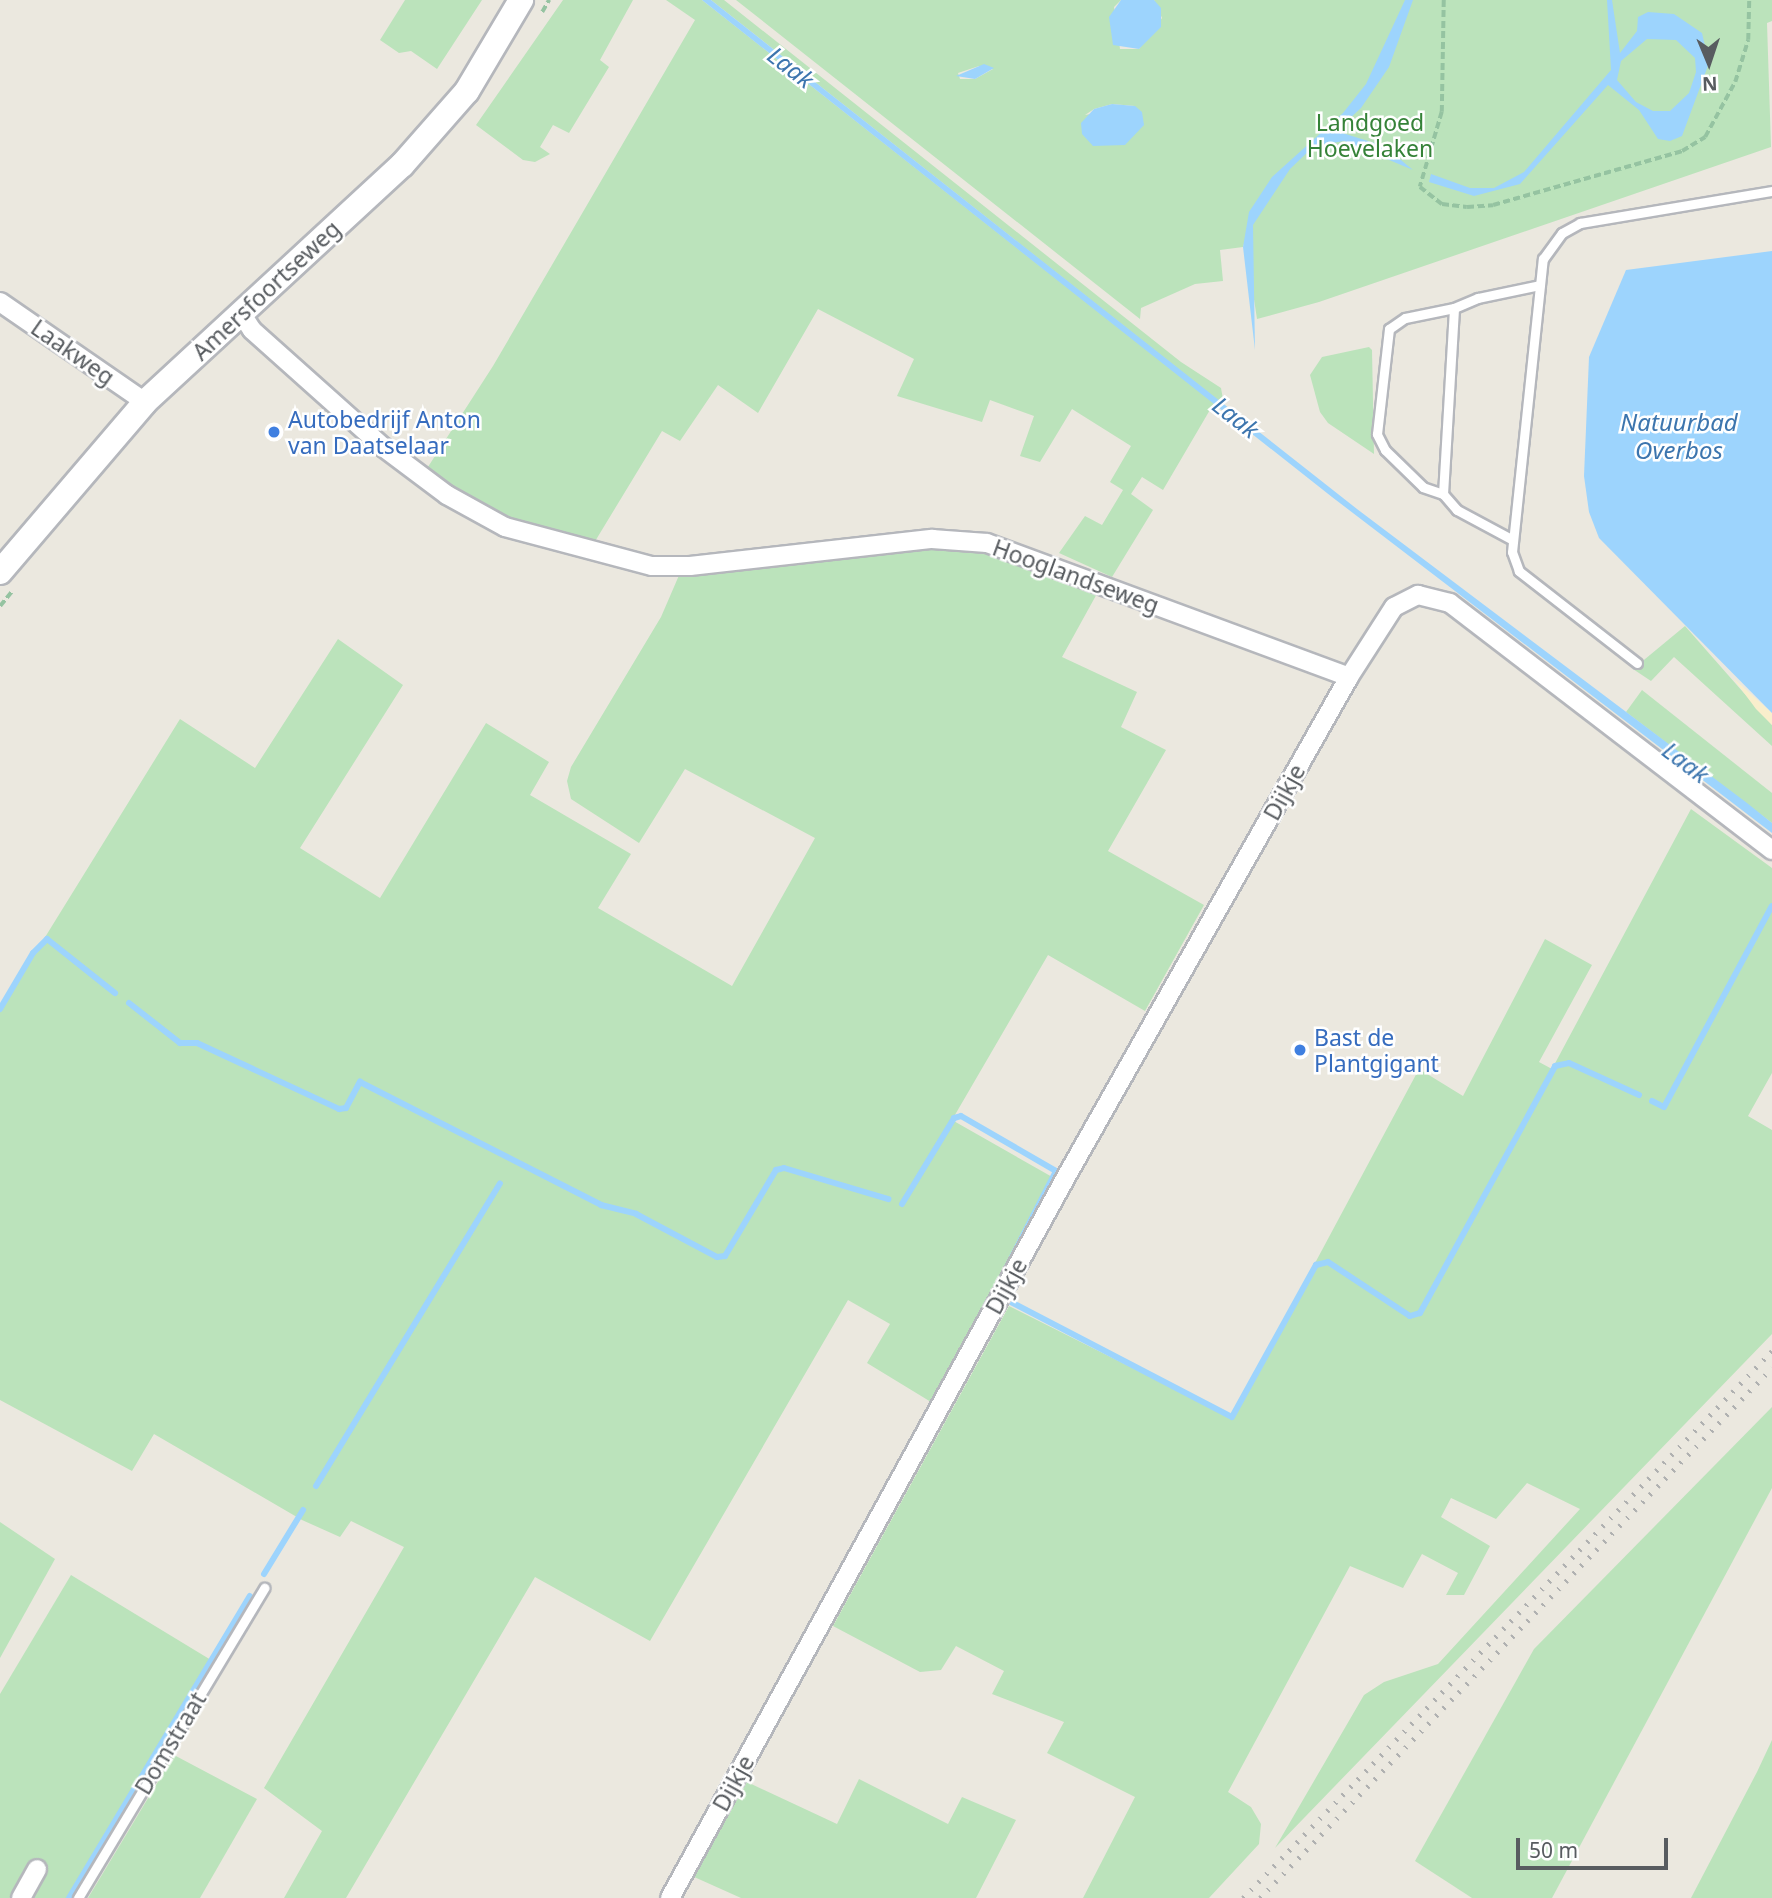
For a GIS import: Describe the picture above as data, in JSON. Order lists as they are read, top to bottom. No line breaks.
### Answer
{"streets":{"main road":["Amersfoortseweg"],"street":["Laakweg","Hooglandseweg","Dijkje"],"lane":["Domstraat"]},"crossings":[["Amersfoortseweg","Laakweg"],["Amersfoortseweg","Hooglandseweg"],["Hooglandseweg","Dijkje"]],"water":["Laak","Natuurbad Overbos"],"parks":["Landgoed Hoevelaken"],"places":["Autobedrijf Anton van Daatselaar","Bast de Plantgigant"],"scale_bar":"50 m","north":"bottom"}
